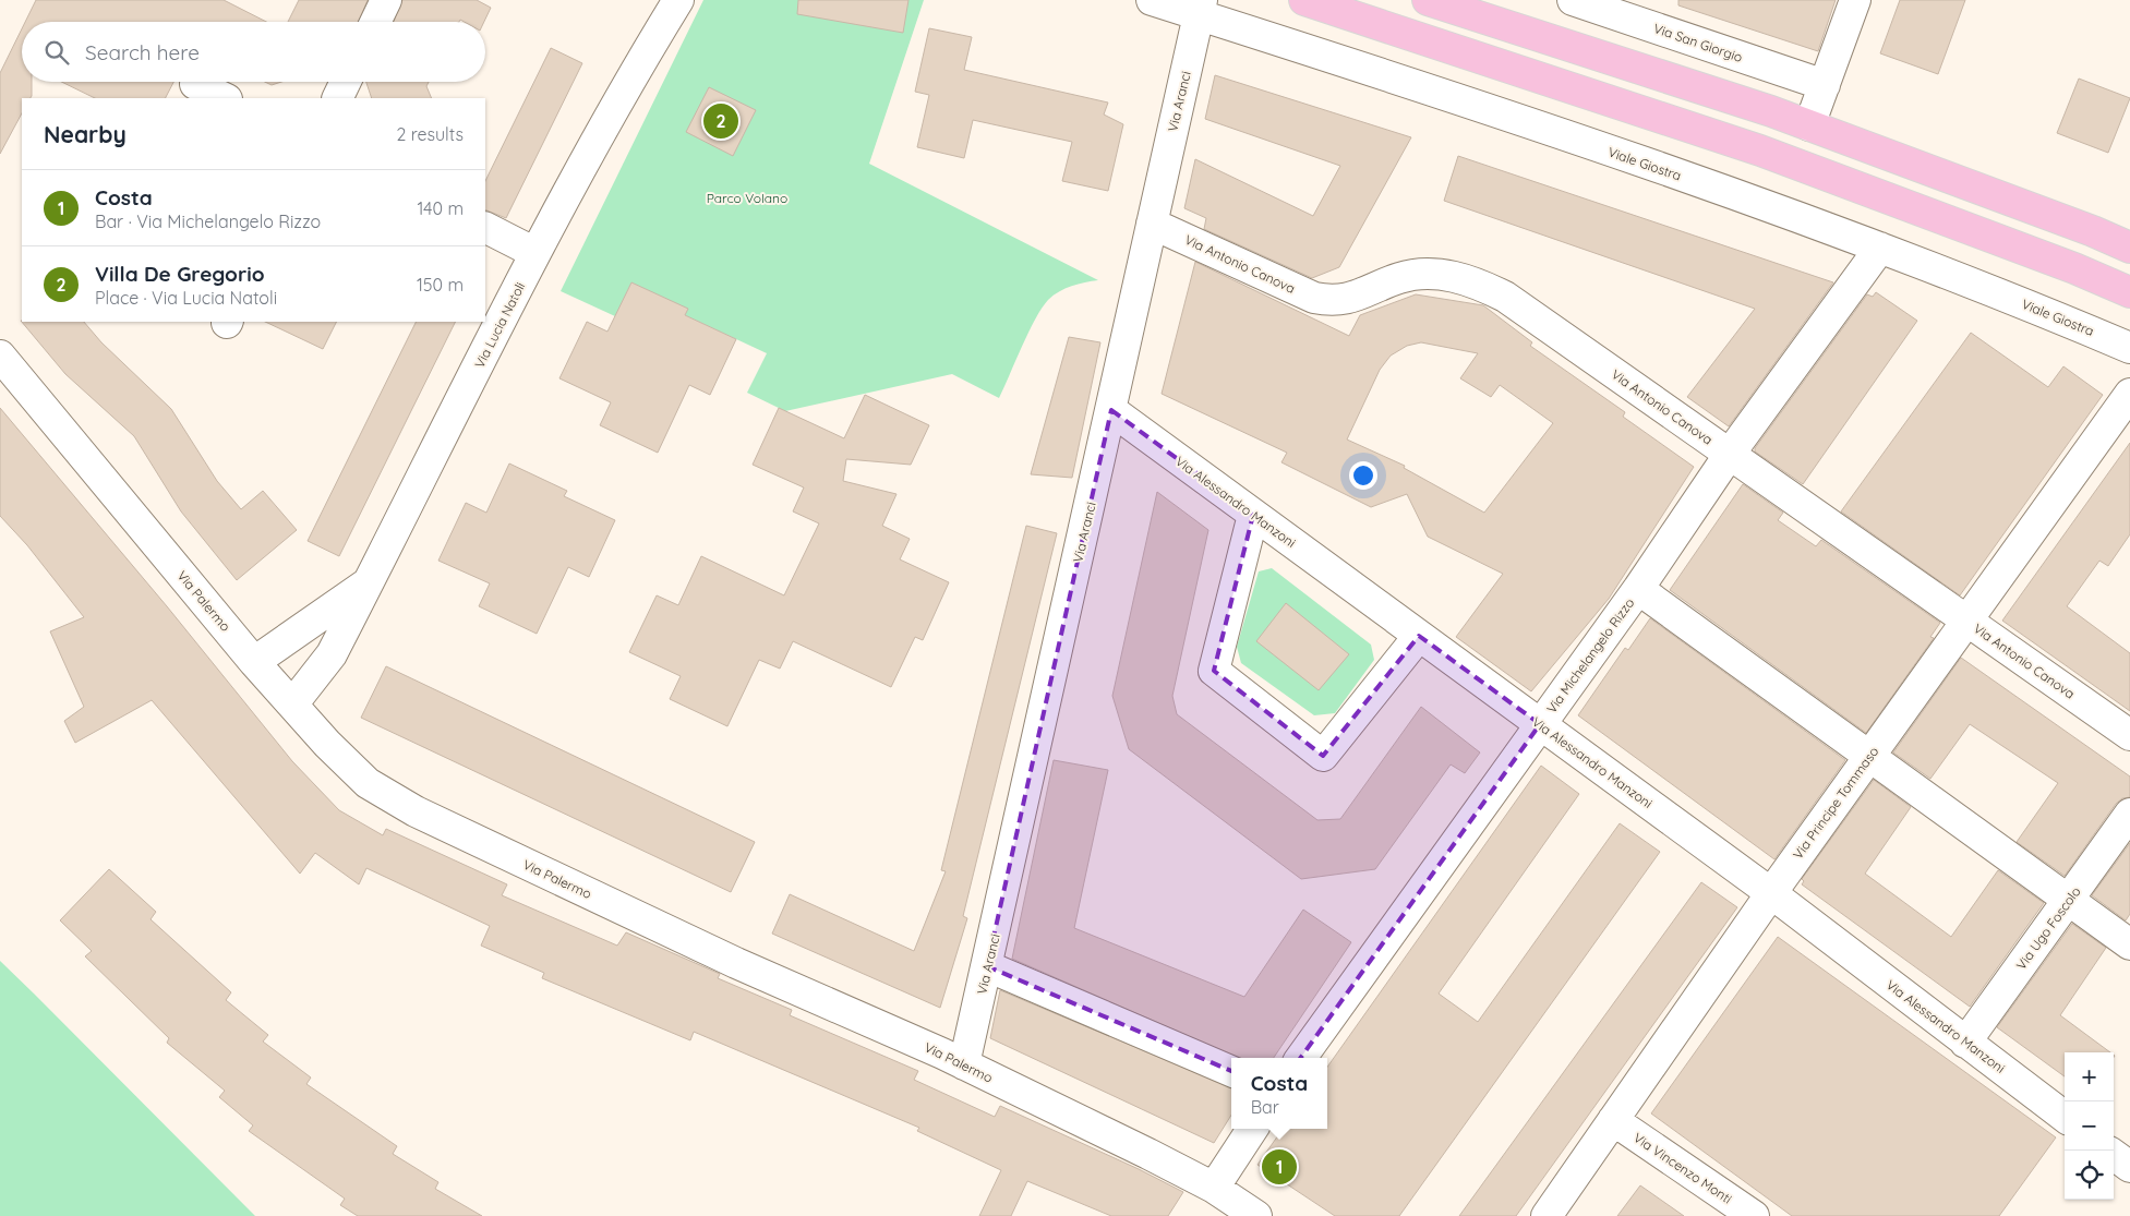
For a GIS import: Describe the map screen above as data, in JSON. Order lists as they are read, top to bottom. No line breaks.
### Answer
{"streets":{"street":["Via San Giorgio","Via Aranci","Viale Giostra","Via Antonio Canova","Via Lucia Natoli","Via Alessandro Manzoni","Via Palermo","Via Michelangelo Rizzo","Via Principe Tommaso","Via Ugo Foscolo","Via Vincenzo Monti"]},"crossings":[["Via Aranci","Viale Giostra"],["Via Aranci","Via Antonio Canova"],["Via Aranci","Via Alessandro Manzoni"],["Via Aranci","Via Palermo"],["Viale Giostra","Via Michelangelo Rizzo"],["Via Antonio Canova","Via Michelangelo Rizzo"],["Via Antonio Canova","Via Principe Tommaso"],["Via Lucia Natoli","Via Palermo"],["Via Alessandro Manzoni","Via Michelangelo Rizzo"],["Via Alessandro Manzoni","Via Principe Tommaso"],["Via Alessandro Manzoni","Via Ugo Foscolo"],["Via Principe Tommaso","Via Vincenzo Monti"]],"parks":["Parco Volano"],"page":{"search":"Search here","heading":["Nearby","2 results"],"pins":["2","1"],"list":[{"mark":"1","name":"Costa","note":"Bar · Via Michelangelo Rizzo","value":"140 m"},{"mark":"2","name":"Villa De Gregorio","note":"Place · Via Lucia Natoli","value":"150 m"}],"map_buttons":["+","−"],"popup":["Costa","Bar"]}}
